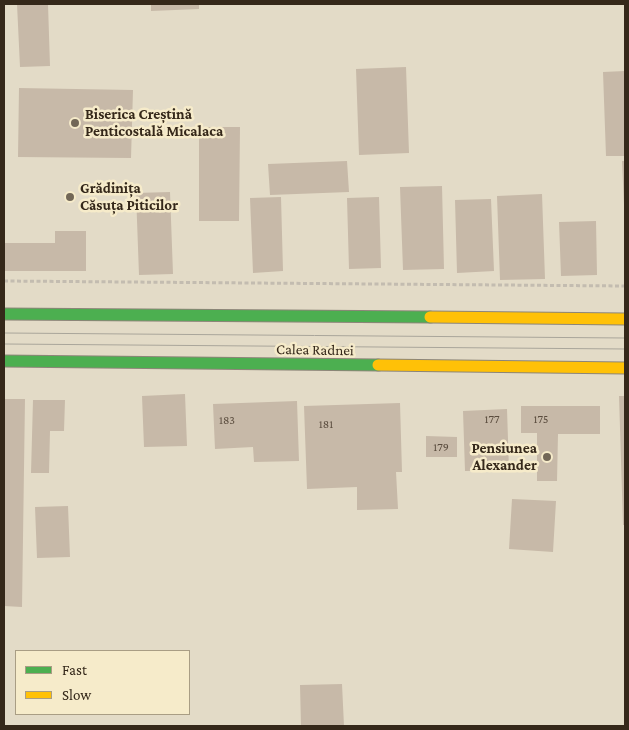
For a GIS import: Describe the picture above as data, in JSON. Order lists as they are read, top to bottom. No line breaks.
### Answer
{"streets":{"main road":["Calea Radnei"]},"places":["Biserica Creștină Penticostală Micalaca","Grădinița Căsuța Piticilor","Pensiunea Alexander"],"house_numbers":["177","175","183","181","179"],"legend":["Fast","Slow"]}
